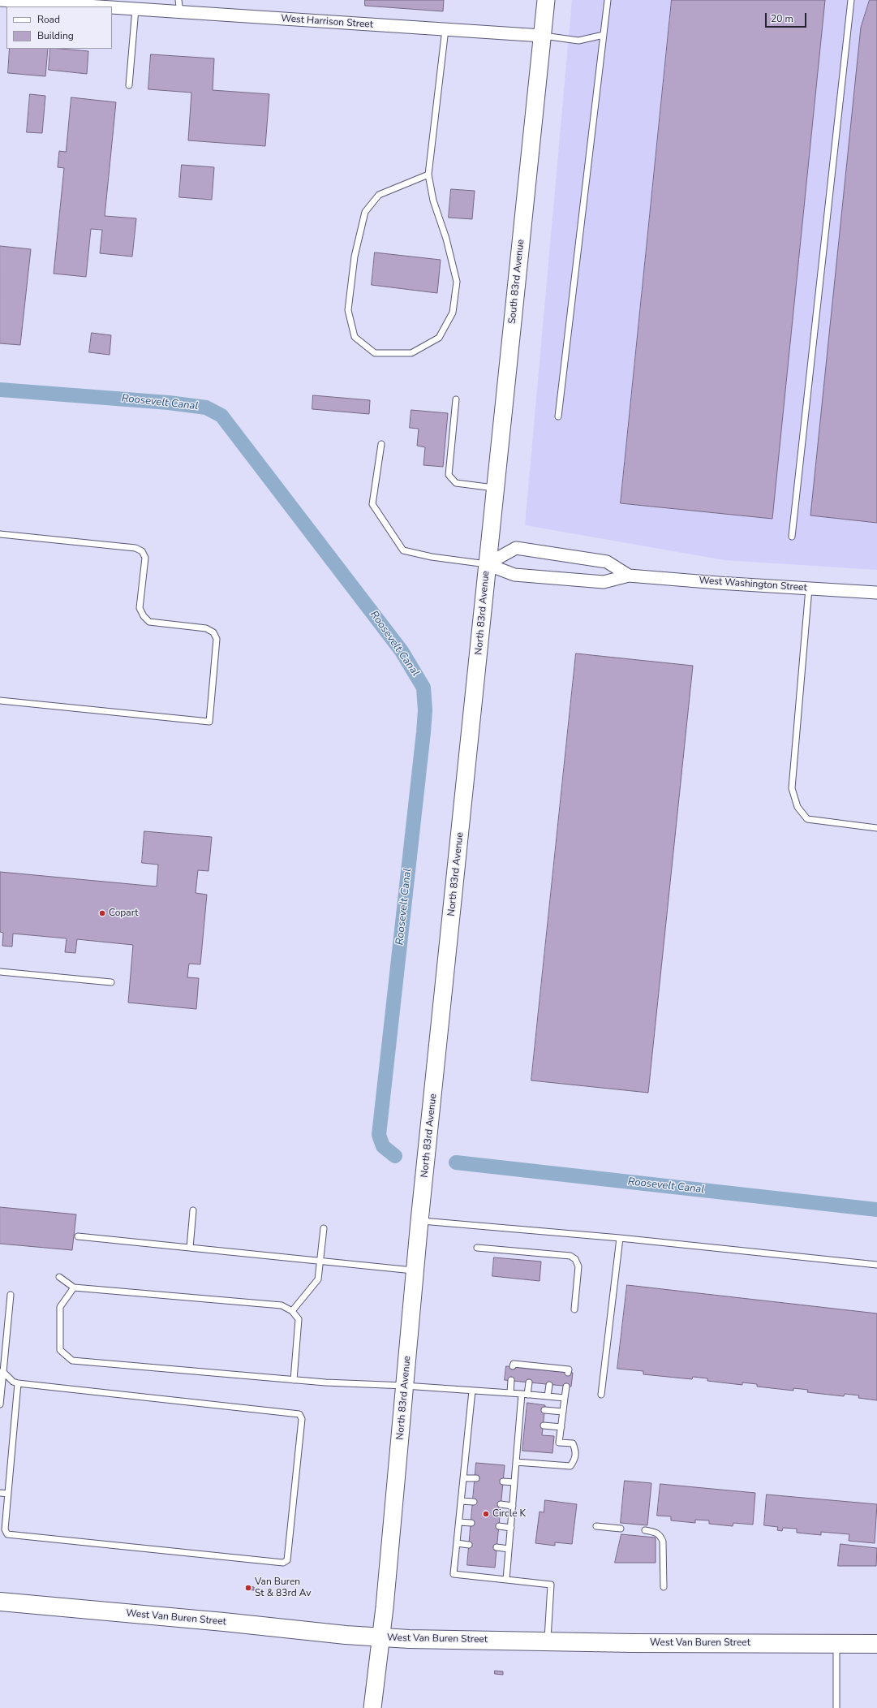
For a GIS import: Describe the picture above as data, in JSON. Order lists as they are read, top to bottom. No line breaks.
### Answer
{"streets":{"main road":["South 83rd Avenue","North 83rd Avenue","West Van Buren Street"],"street":["West Harrison Street","West Washington Street"]},"crossings":[["West Harrison Street","South 83rd Avenue"],["South 83rd Avenue","West Washington Street"],["South 83rd Avenue","North 83rd Avenue"],["West Washington Street","North 83rd Avenue"],["North 83rd Avenue","West Van Buren Street"]],"water":["Roosevelt Canal"],"places":["Copart","Circle K","Van Buren St & 83rd Av"],"legend":["Road","Building"],"scale_bar":"20 m"}
